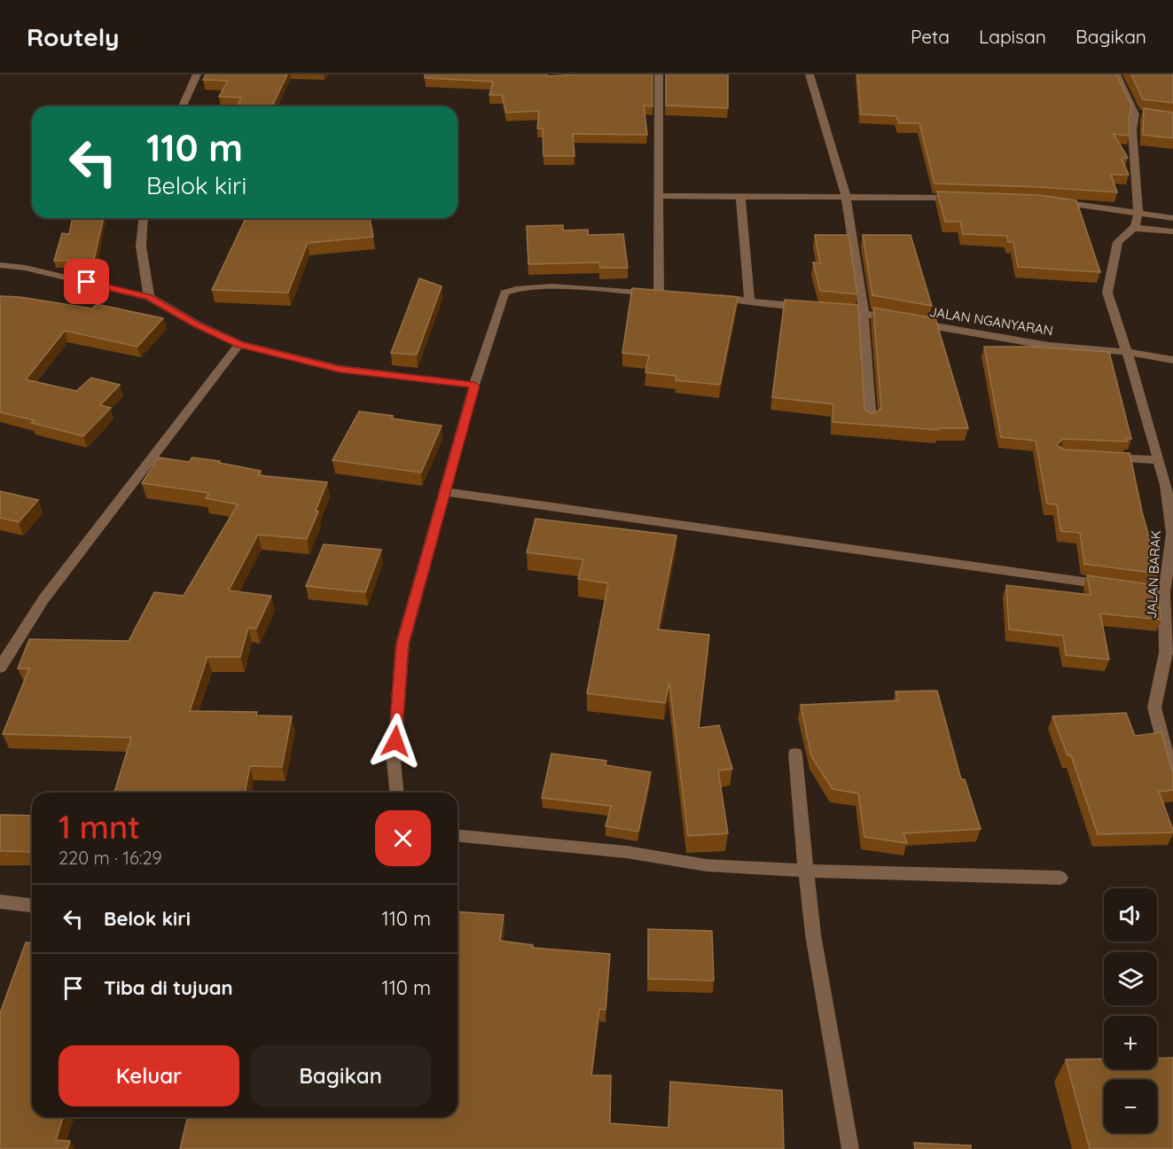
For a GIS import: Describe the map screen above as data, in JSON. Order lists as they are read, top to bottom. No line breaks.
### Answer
{"streets":{"street":["JALAN NGANYARAN","JALAN BARAK"]},"crossings":[["JALAN NGANYARAN","JALAN BARAK"]],"page":{"header":"Routely","nav":["Peta","Lapisan","Bagikan"],"turn":["110 m","Belok kiri"],"heading":["1 mnt","220 m · 16:29"],"list":[{"name":"Belok kiri","value":"110 m"},{"name":"Tiba di tujuan","value":"110 m"}],"map_buttons":["+","−"],"buttons":["Keluar","Bagikan"]}}
